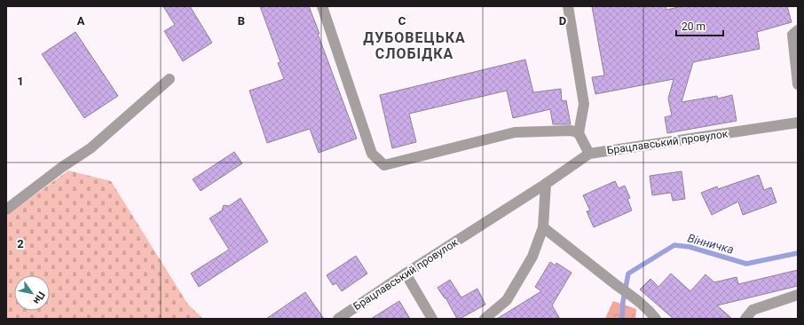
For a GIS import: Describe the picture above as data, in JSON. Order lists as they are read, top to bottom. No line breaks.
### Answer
{"streets":{"street":["Брацлавський провулок"]},"districts":["ДУБОВЕЦЬКА СЛОБІДКА"],"water":["Вінничка"],"scale_bar":"20 m","north":"bottom right","grid":{"columns":["A","B","C","D"],"rows":["1","2"]}}
